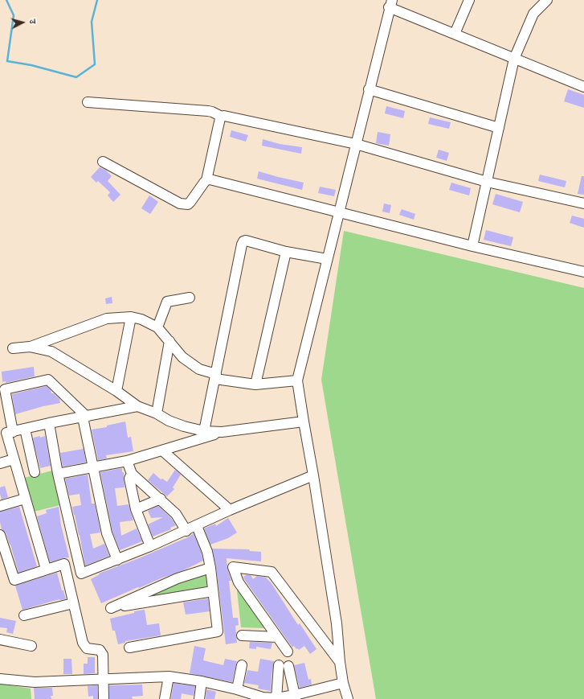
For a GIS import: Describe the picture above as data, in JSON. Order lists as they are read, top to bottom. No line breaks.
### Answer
{"north":"right"}
